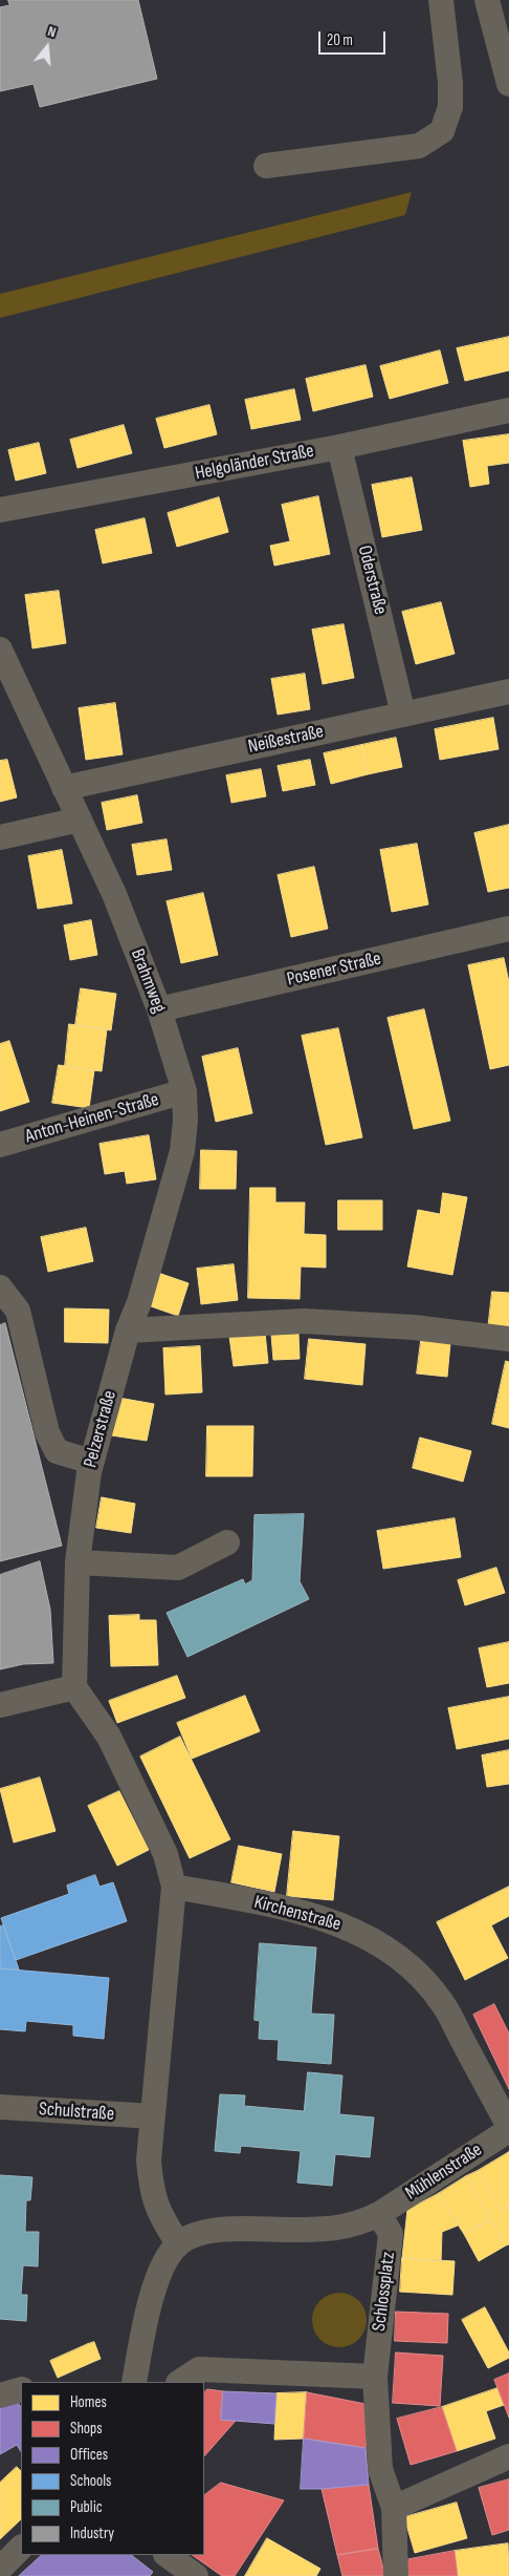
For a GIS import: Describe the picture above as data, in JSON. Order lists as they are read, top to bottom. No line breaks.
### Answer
{"streets":{"street":["Helgoländer Straße","Oderstraße","Neißestraße","Posener Straße","Brahmweg","Anton-Heinen-Straße","Pelzerstraße","Kirchenstraße","Schulstraße","Mühlenstraße","Schlossplatz"]},"crossings":[["Helgoländer Straße","Oderstraße"],["Oderstraße","Neißestraße"],["Neißestraße","Brahmweg"],["Posener Straße","Brahmweg"],["Brahmweg","Anton-Heinen-Straße"],["Brahmweg","Pelzerstraße"],["Kirchenstraße","Mühlenstraße"],["Mühlenstraße","Schlossplatz"]],"legend":["Homes","Shops","Offices","Schools","Public","Industry"],"scale_bar":"20 m","north":"top"}
